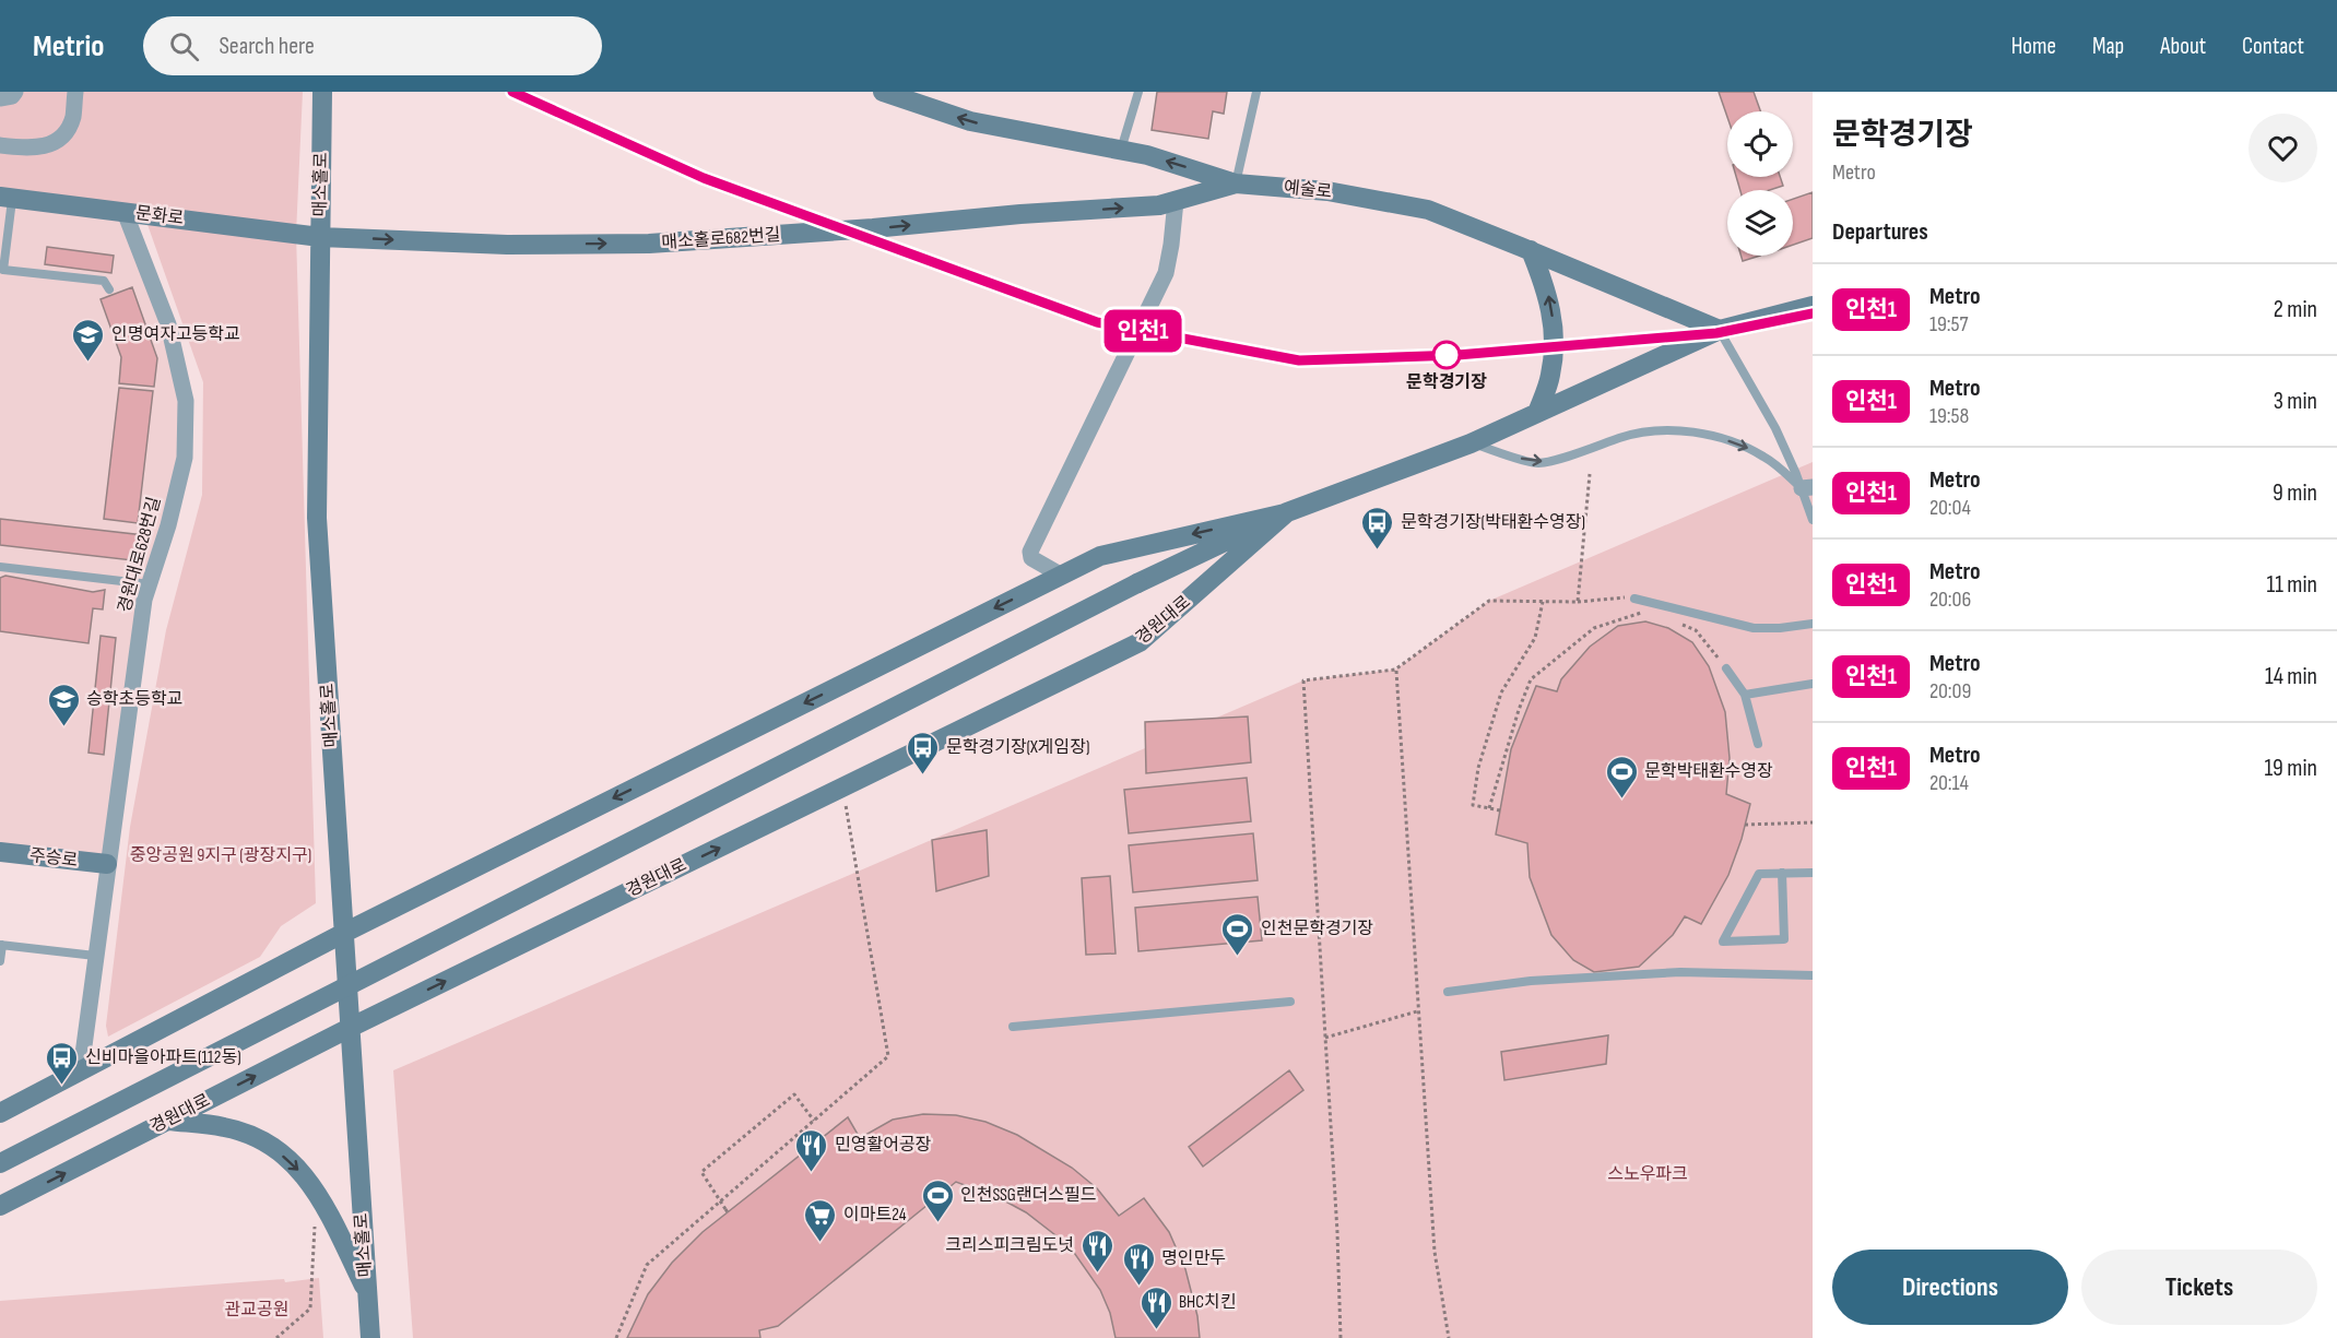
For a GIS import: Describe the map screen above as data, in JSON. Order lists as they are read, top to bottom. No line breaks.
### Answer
{"streets":{"main road":["매소홀로","예술로","문화로","매소홀로682번길","경원대로","주승로"],"street":["경원대로628번길"]},"crossings":[["매소홀로","문화로"],["매소홀로","매소홀로682번길"],["매소홀로","경원대로"],["예술로","매소홀로682번길"],["예술로","경원대로"],["문화로","매소홀로682번길"],["문화로","경원대로628번길"],["경원대로628번길","경원대로"],["경원대로628번길","주승로"]],"one_way":["예술로","매소홀로682번길"],"parks":["중앙공원 9지구 (광장지구)","스노우파크","관교공원"],"places":{"other":["문학경기장"],"school or university":["인명여자고등학교","승학초등학교"],"bus stop":["문학경기장(박태환수영장)","문학경기장(X게임장)","신비마을아파트(112동)"],"sports":["문학박태환수영장","인천문학경기장","인천SSG랜더스필드"],"restaurant":["민영활어공장","크리스피크림도넛","명인만두","BHC치킨"],"supermarket":["이마트24"]},"lines":["metro line 인천1"],"page":{"header":"Metrio","search":"Search here","nav":["Home","Map","About","Contact"],"on_map":"인천1","heading":[["문학경기장","Metro"],"Departures"],"list":[{"mark":"인천1","name":"Metro","note":"19:57","value":"2 min"},{"mark":"인천1","name":"Metro","note":"19:58","value":"3 min"},{"mark":"인천1","name":"Metro","note":"20:04","value":"9 min"},{"mark":"인천1","name":"Metro","note":"20:06","value":"11 min"},{"mark":"인천1","name":"Metro","note":"20:09","value":"14 min"},{"mark":"인천1","name":"Metro","note":"20:14","value":"19 min"}],"buttons":["Directions","Tickets"]}}
